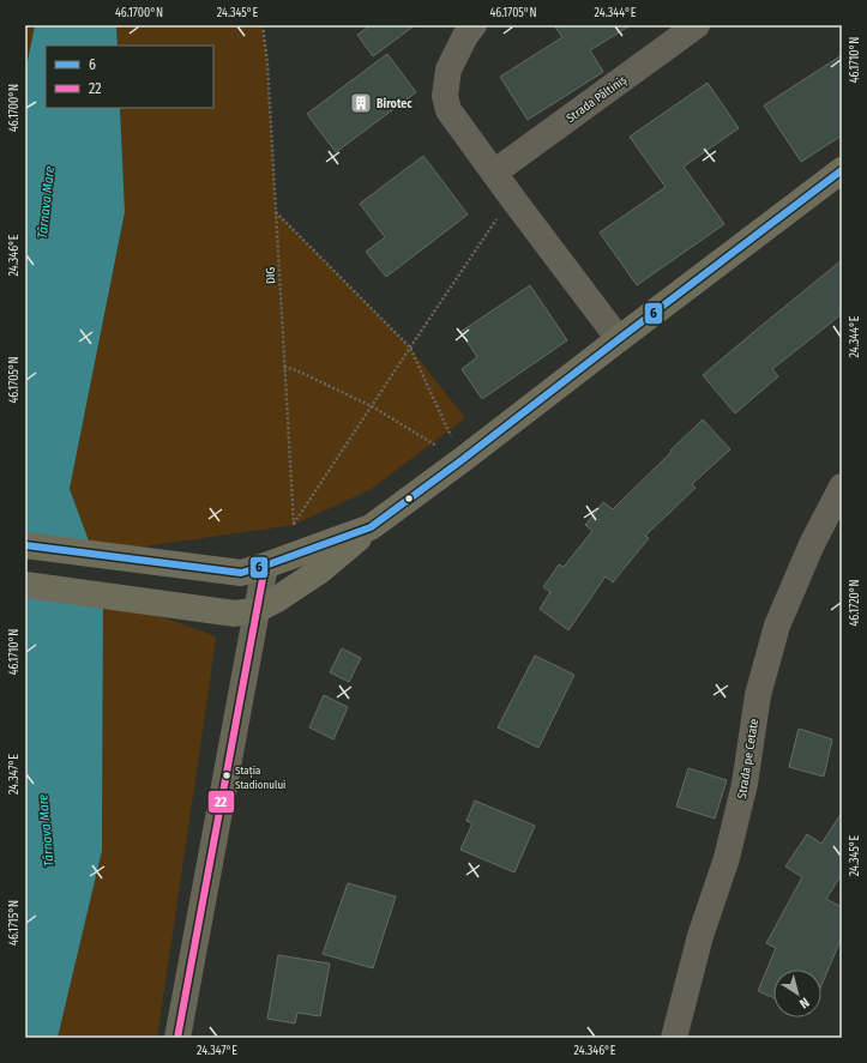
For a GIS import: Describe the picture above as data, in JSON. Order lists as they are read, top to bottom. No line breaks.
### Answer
{"streets":{"street":["Strada Păltiniș","Strada pe Cetate"],"path":["DIG"]},"water":["Târnava Mare"],"places":{"building":["Birotec"],"other":["Stația Stadionului"]},"lines":["transit line 6","transit line 22"],"legend":["6","22"],"north":"bottom right","coordinates":["46.1700°N","24.345°E","46.1705°N","24.344°E","46.1710°N","24.346°E","46.1720°N","24.347°E","46.1715°N"]}
